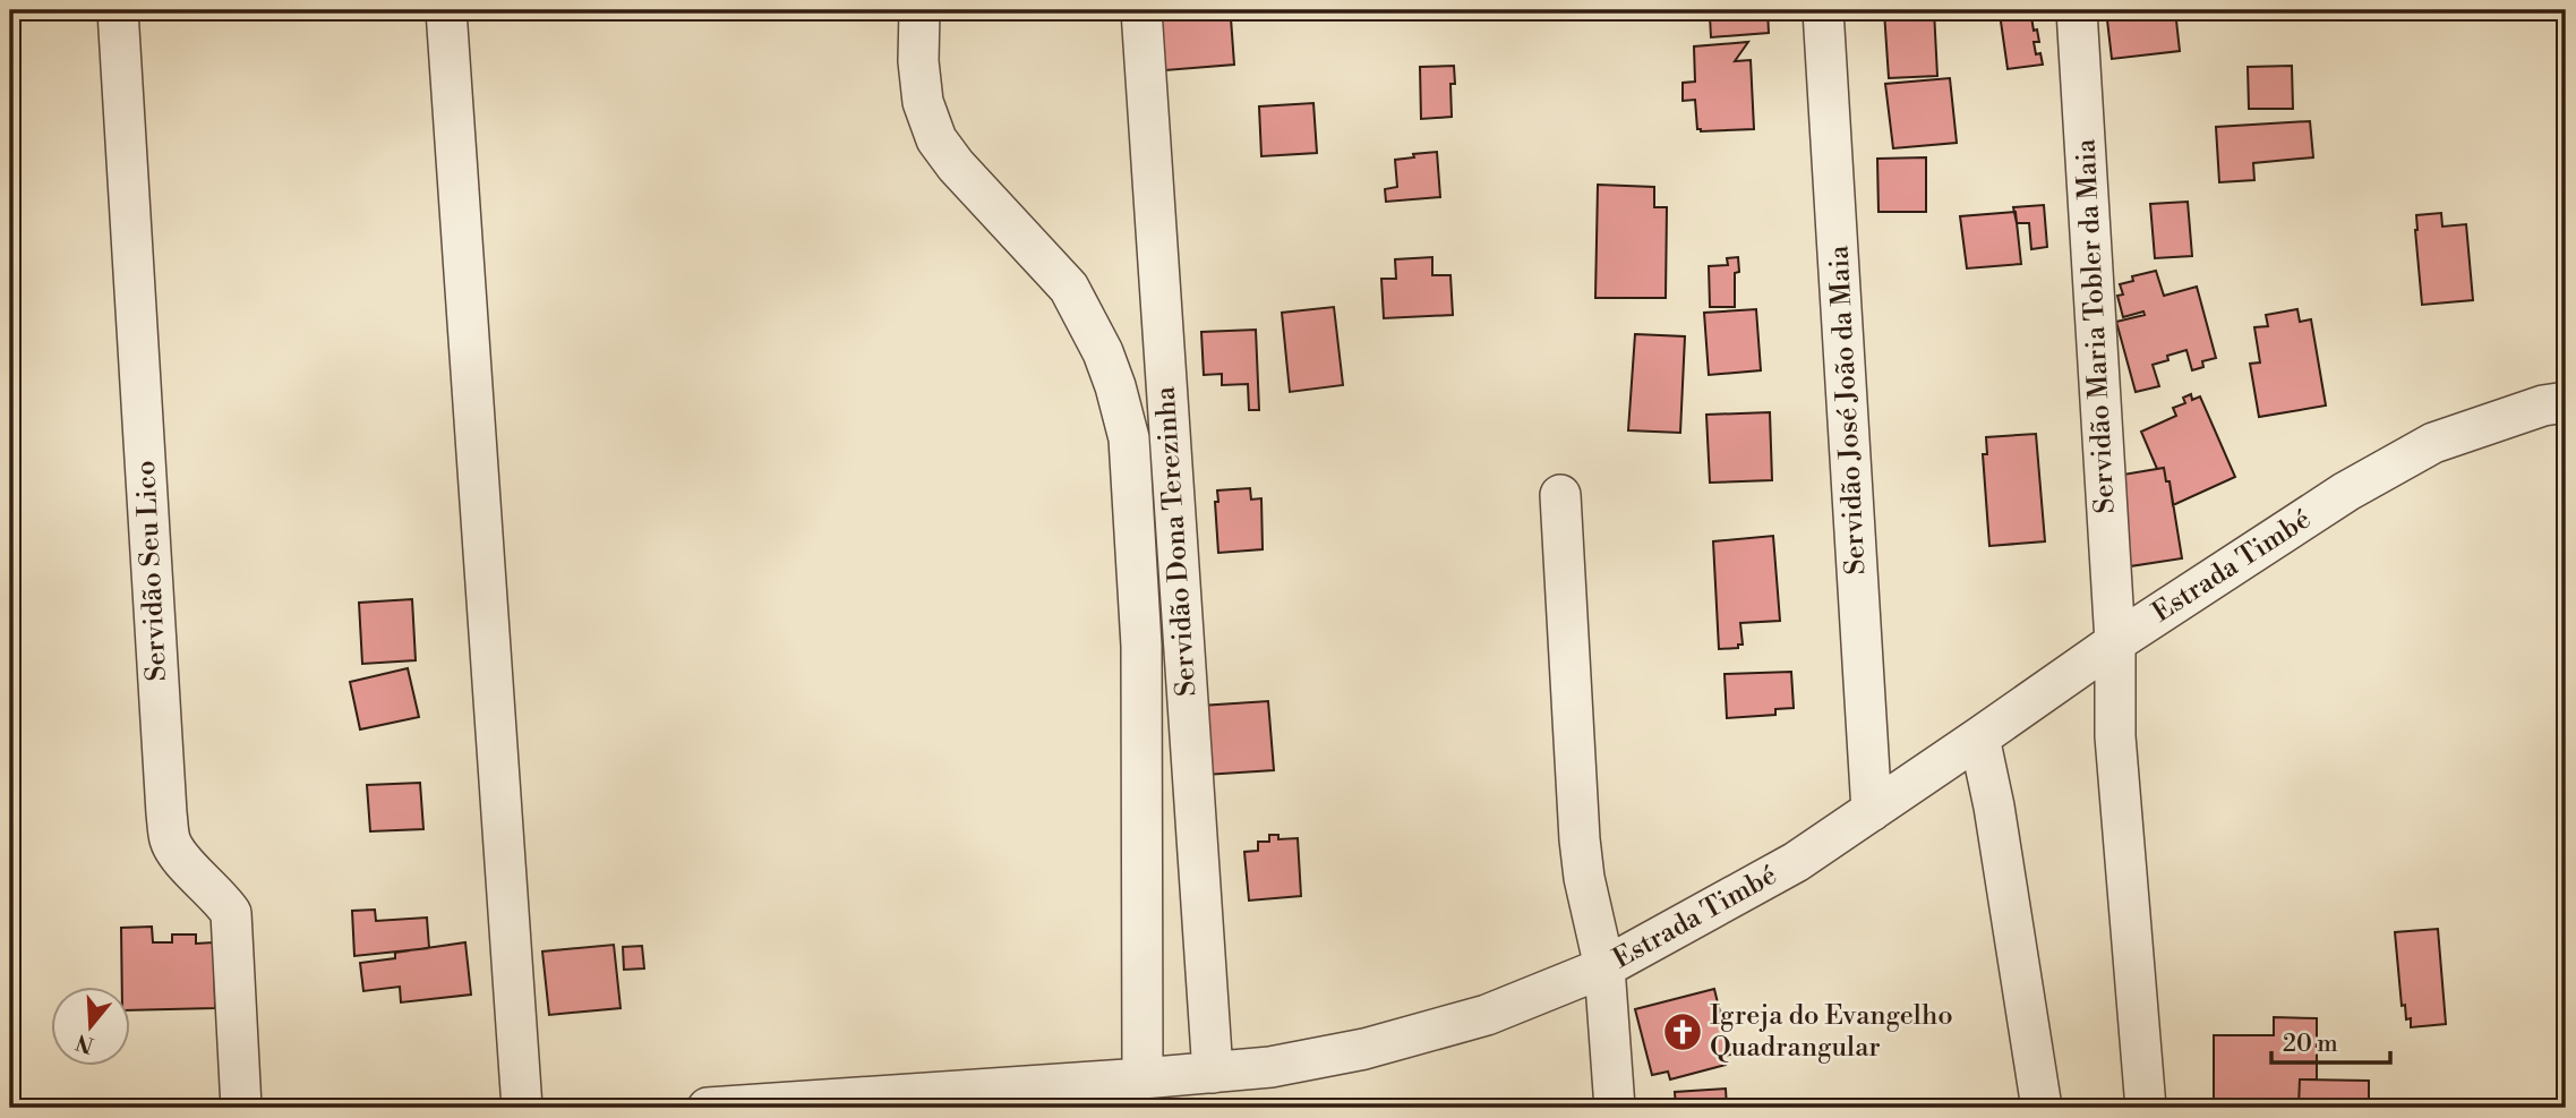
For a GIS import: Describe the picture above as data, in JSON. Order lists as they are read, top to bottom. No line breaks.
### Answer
{"streets":{"street":["Servidão Maria Tobler da Maia","Servidão José João da Maia","Servidão Dona Terezinha","Estrada Timbé","Servidão Seu Lico"]},"crossings":[["Servidão Maria Tobler da Maia","Estrada Timbé"],["Servidão José João da Maia","Estrada Timbé"],["Servidão Dona Terezinha","Estrada Timbé"]],"places":{"church":["Igreja do Evangelho Quadrangular"]},"scale_bar":"20 m","north":"bottom"}
